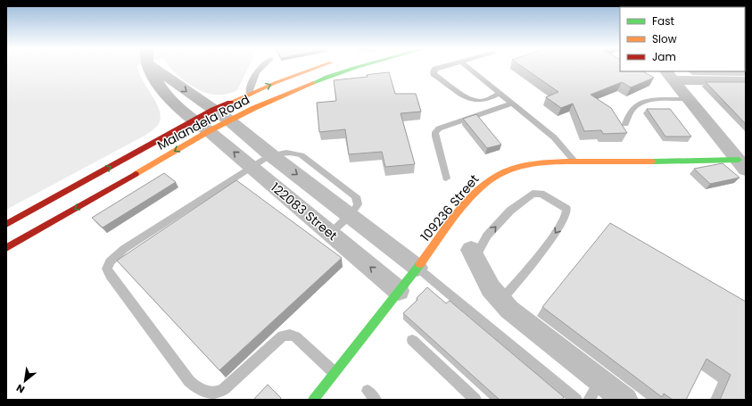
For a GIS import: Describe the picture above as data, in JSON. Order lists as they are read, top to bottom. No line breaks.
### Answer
{"streets":{"main road":["Malandela Road","109236 Street"],"street":["122083 Street"]},"crossings":[["Malandela Road","122083 Street"],["109236 Street","122083 Street"]],"legend":["Fast","Slow","Jam"],"north":"bottom left"}
